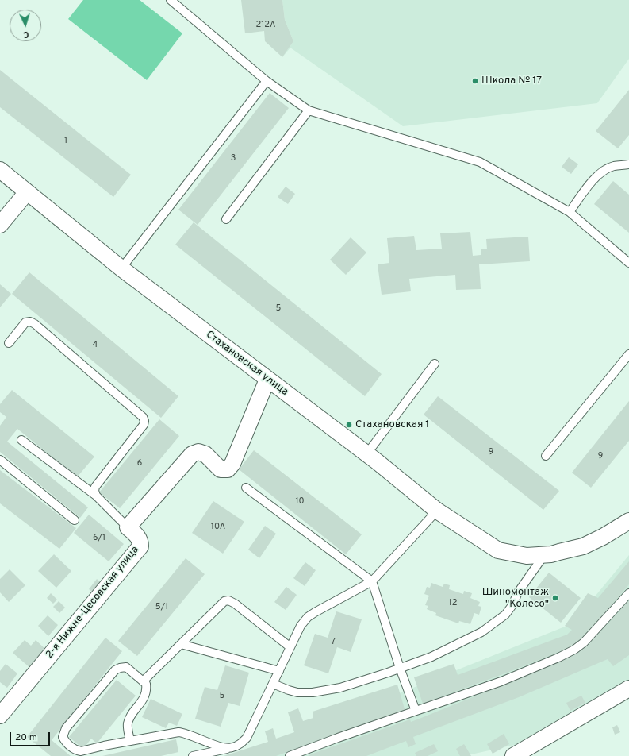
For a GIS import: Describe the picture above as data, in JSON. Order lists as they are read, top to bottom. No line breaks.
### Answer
{"streets":{"street":["Стахановская улица","2-я Нижне-Цесовская улица"]},"places":["Школа № 17","Стахановская 1","Шиномонтаж \"Колесо\""],"house_numbers":["212А","1","3","5","4","9","9","6","10","10А","6/1","12","5/1","7","5"],"scale_bar":"20 m","north":"bottom"}
